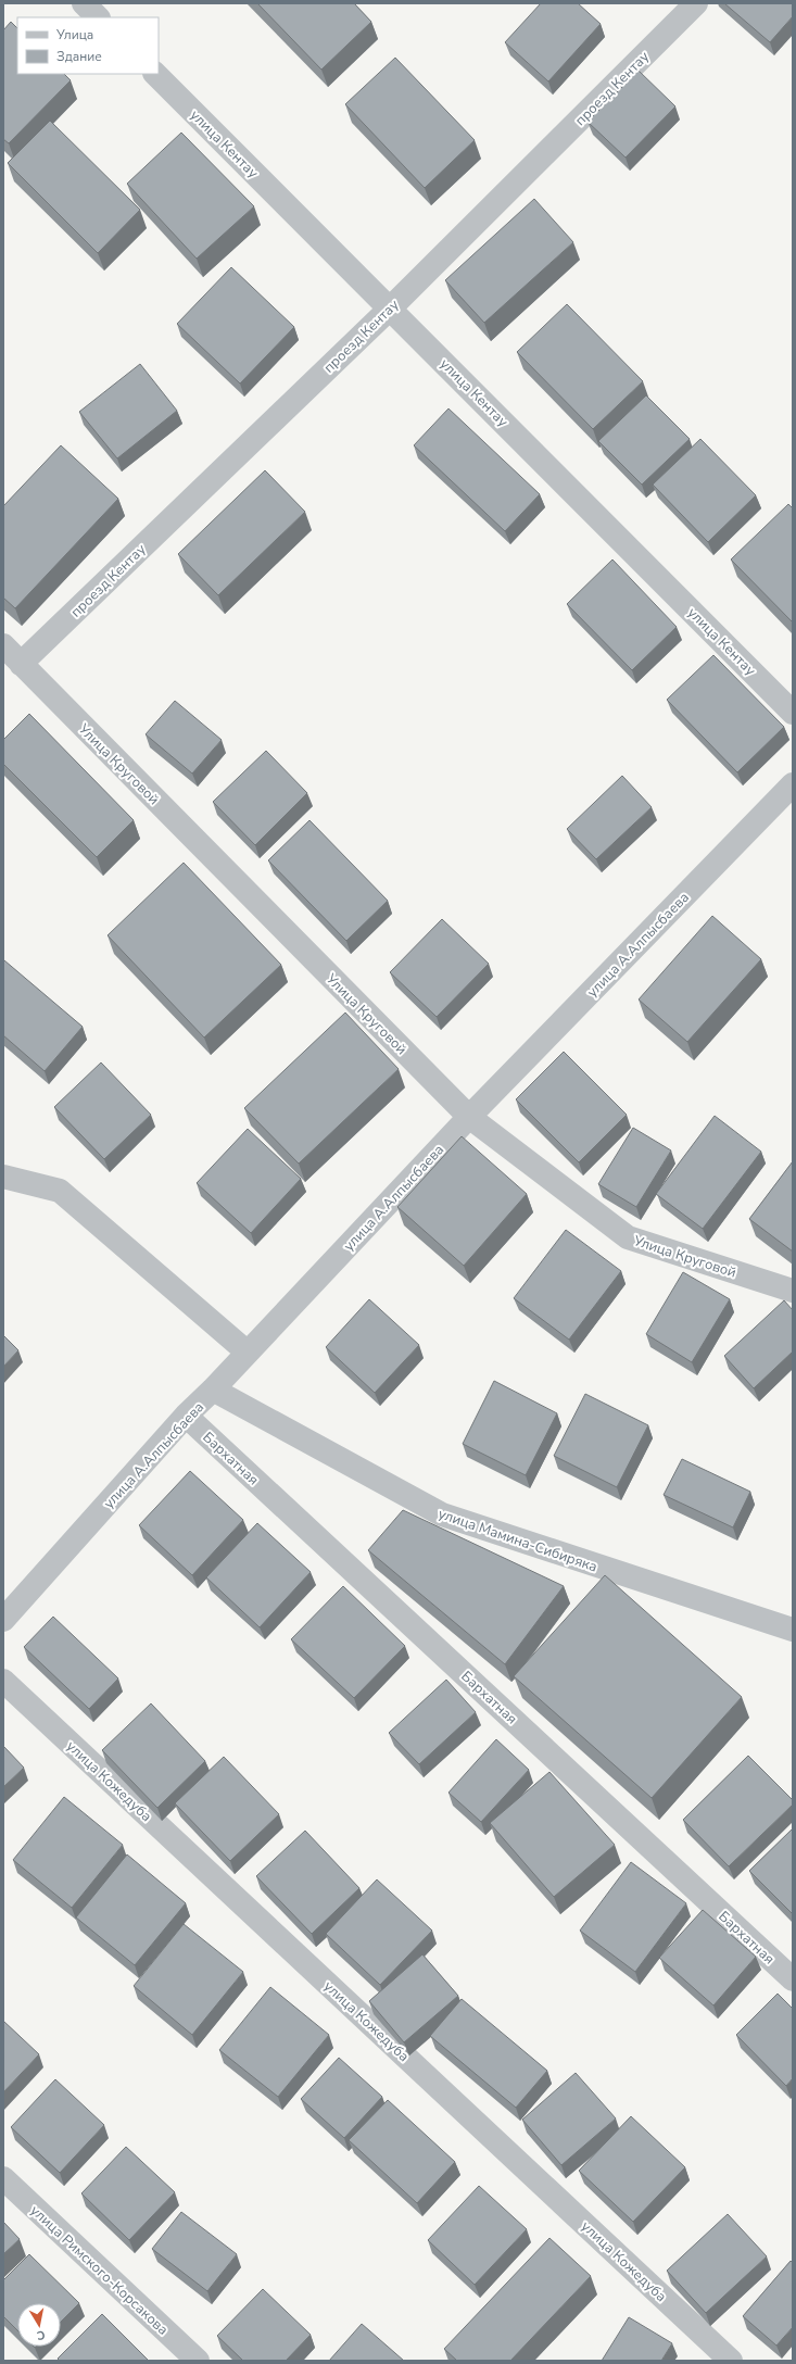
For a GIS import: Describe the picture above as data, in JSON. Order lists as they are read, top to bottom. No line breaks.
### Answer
{"streets":{"street":["проезд Кентау","улица Кентау","Улица Круговой","улица А.Алпысбаева","Бархатная","улица Мамина-Сибиряка","улица Кожедуба","улица Римского-Корсакова"]},"crossings":[["проезд Кентау","улица Кентау"],["проезд Кентау","Улица Круговой"],["Улица Круговой","улица А.Алпысбаева"],["улица А.Алпысбаева","Бархатная"],["улица А.Алпысбаева","улица Мамина-Сибиряка"]],"legend":["Улица","Здание"],"north":"bottom"}
